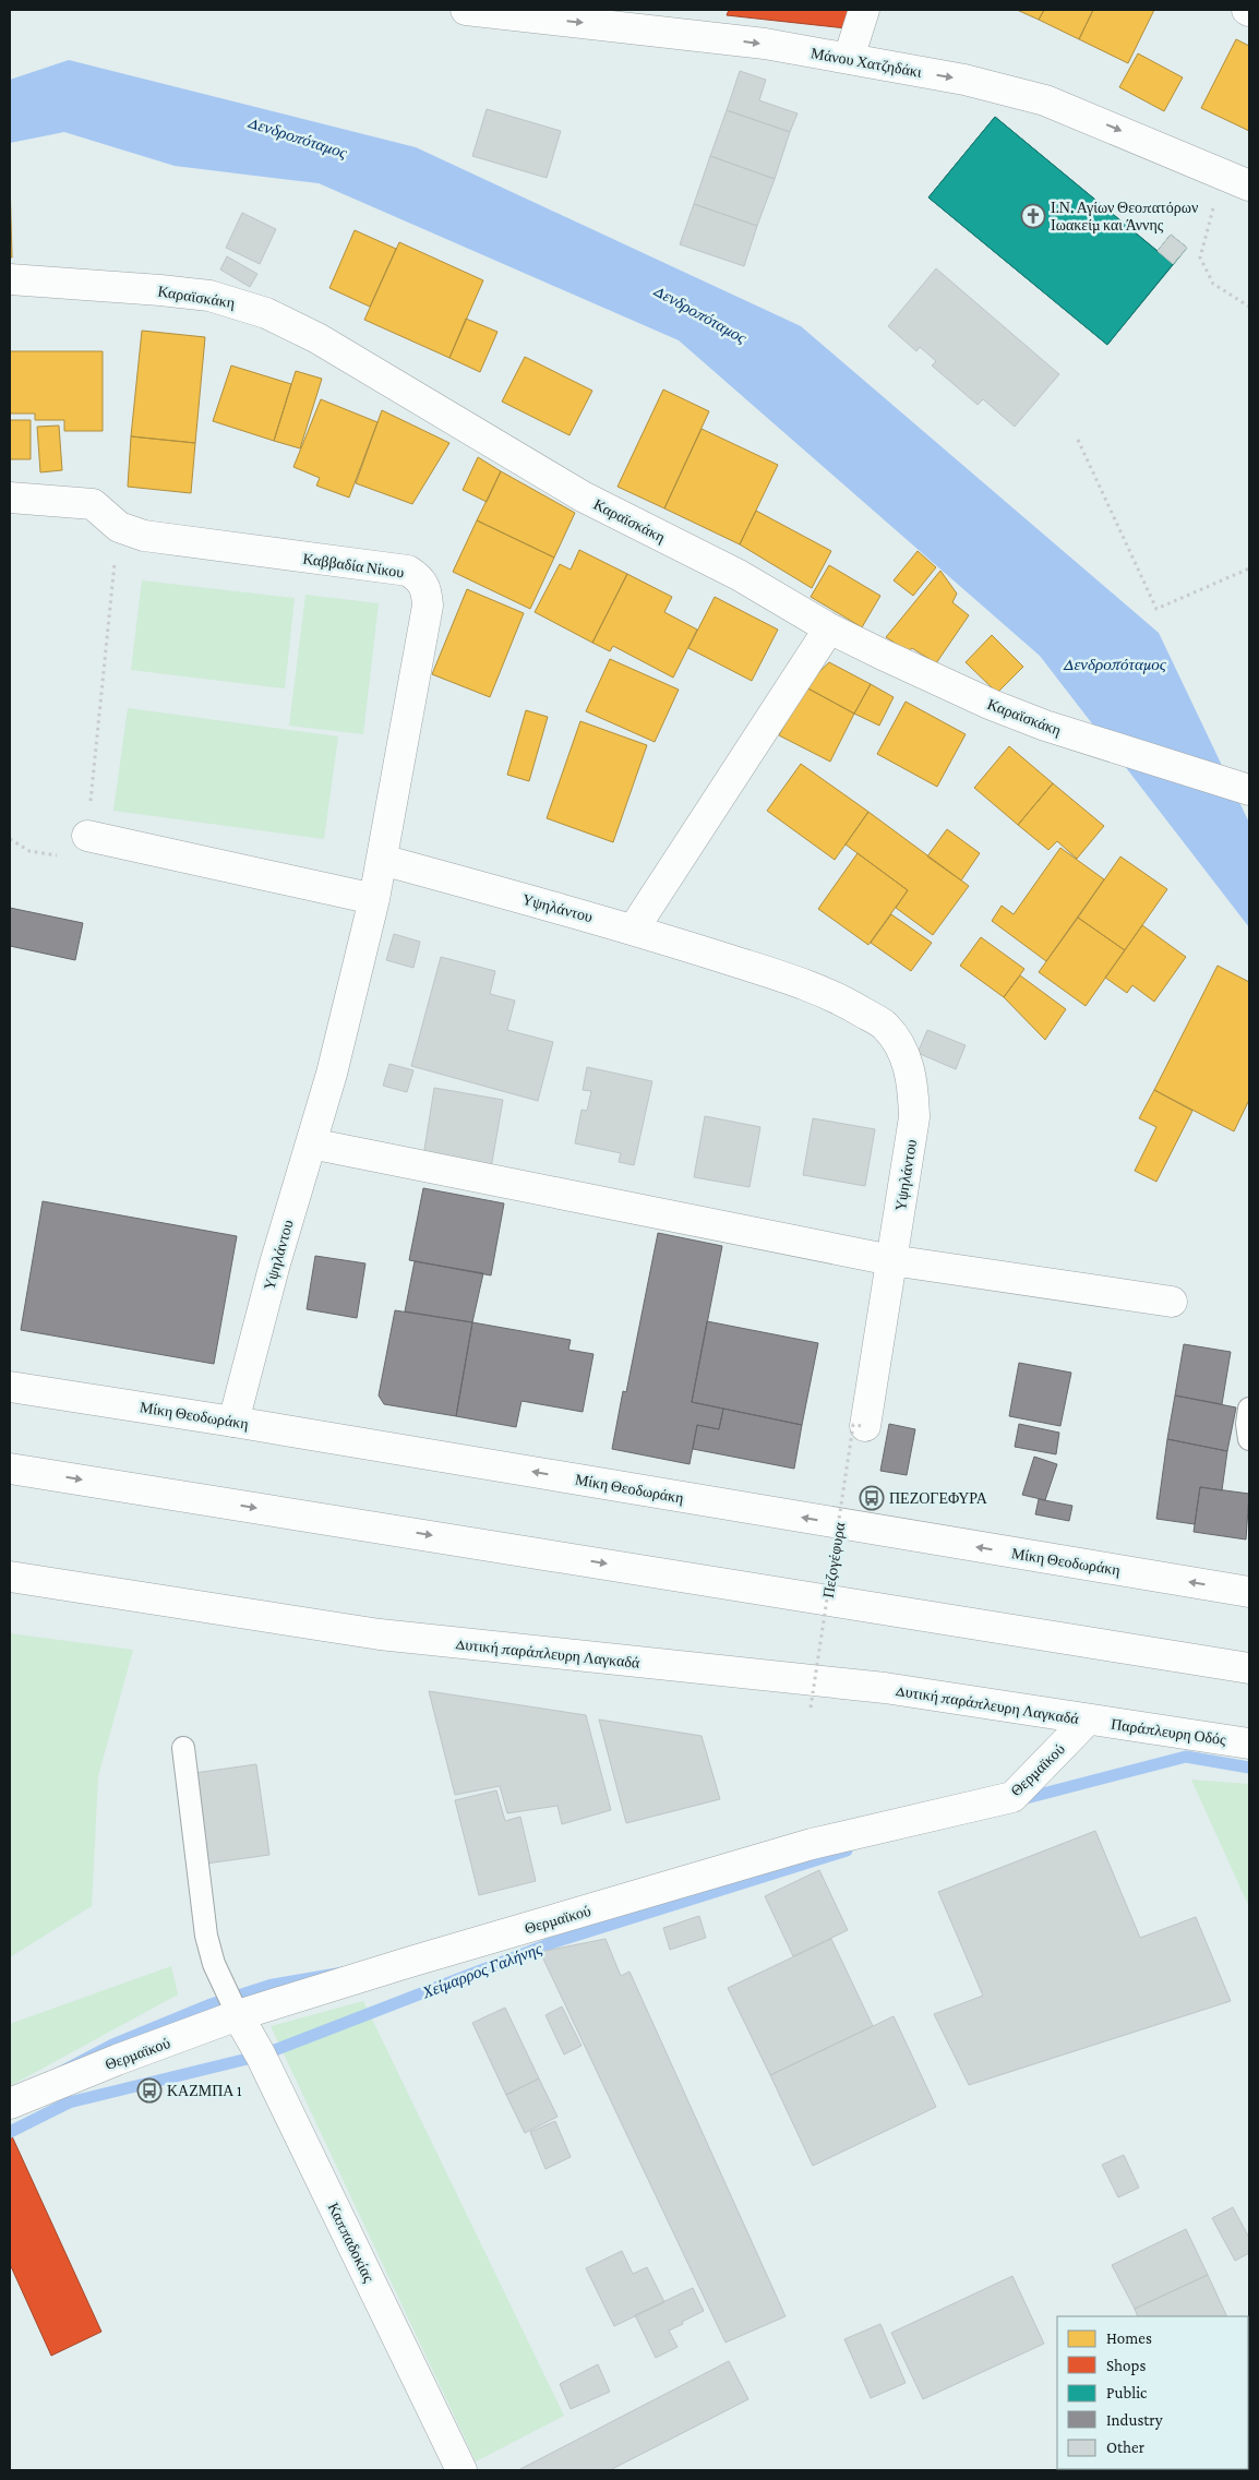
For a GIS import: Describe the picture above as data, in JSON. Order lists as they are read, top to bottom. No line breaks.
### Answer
{"streets":{"main road":["Μάνου Χατζηδάκι","Καραϊσκάκη","Καββαδία Νίκου","Υψηλάντου","Μίκη Θεοδωράκη","Δυτική παράπλευρη Λαγκαδά","Παράπλευρη Οδός","Θερμαϊκού","Καππαδοκίας"],"path":["Πεζογέφυρα"]},"crossings":[["Καββαδία Νίκου","Υψηλάντου"],["Υψηλάντου","Μίκη Θεοδωράκη"],["Υψηλάντου","Πεζογέφυρα"],["Δυτική παράπλευρη Λαγκαδά","Παράπλευρη Οδός"],["Δυτική παράπλευρη Λαγκαδά","Θερμαϊκού"],["Παράπλευρη Οδός","Θερμαϊκού"],["Θερμαϊκού","Καππαδοκίας"]],"one_way":["Μάνου Χατζηδάκι"],"water":["Δενδροπόταμος","Χείμαρρος Γαλήνης"],"places":{"church":["Ι.Ν. Αγίων Θεοπατόρων Ιωακείμ και Άννης"],"bus stop":["ΠΕΖΟΓΕΦΥΡΑ","ΚΑΖΜΠΑ 1"]},"legend":["Homes","Shops","Public","Industry","Other"]}
